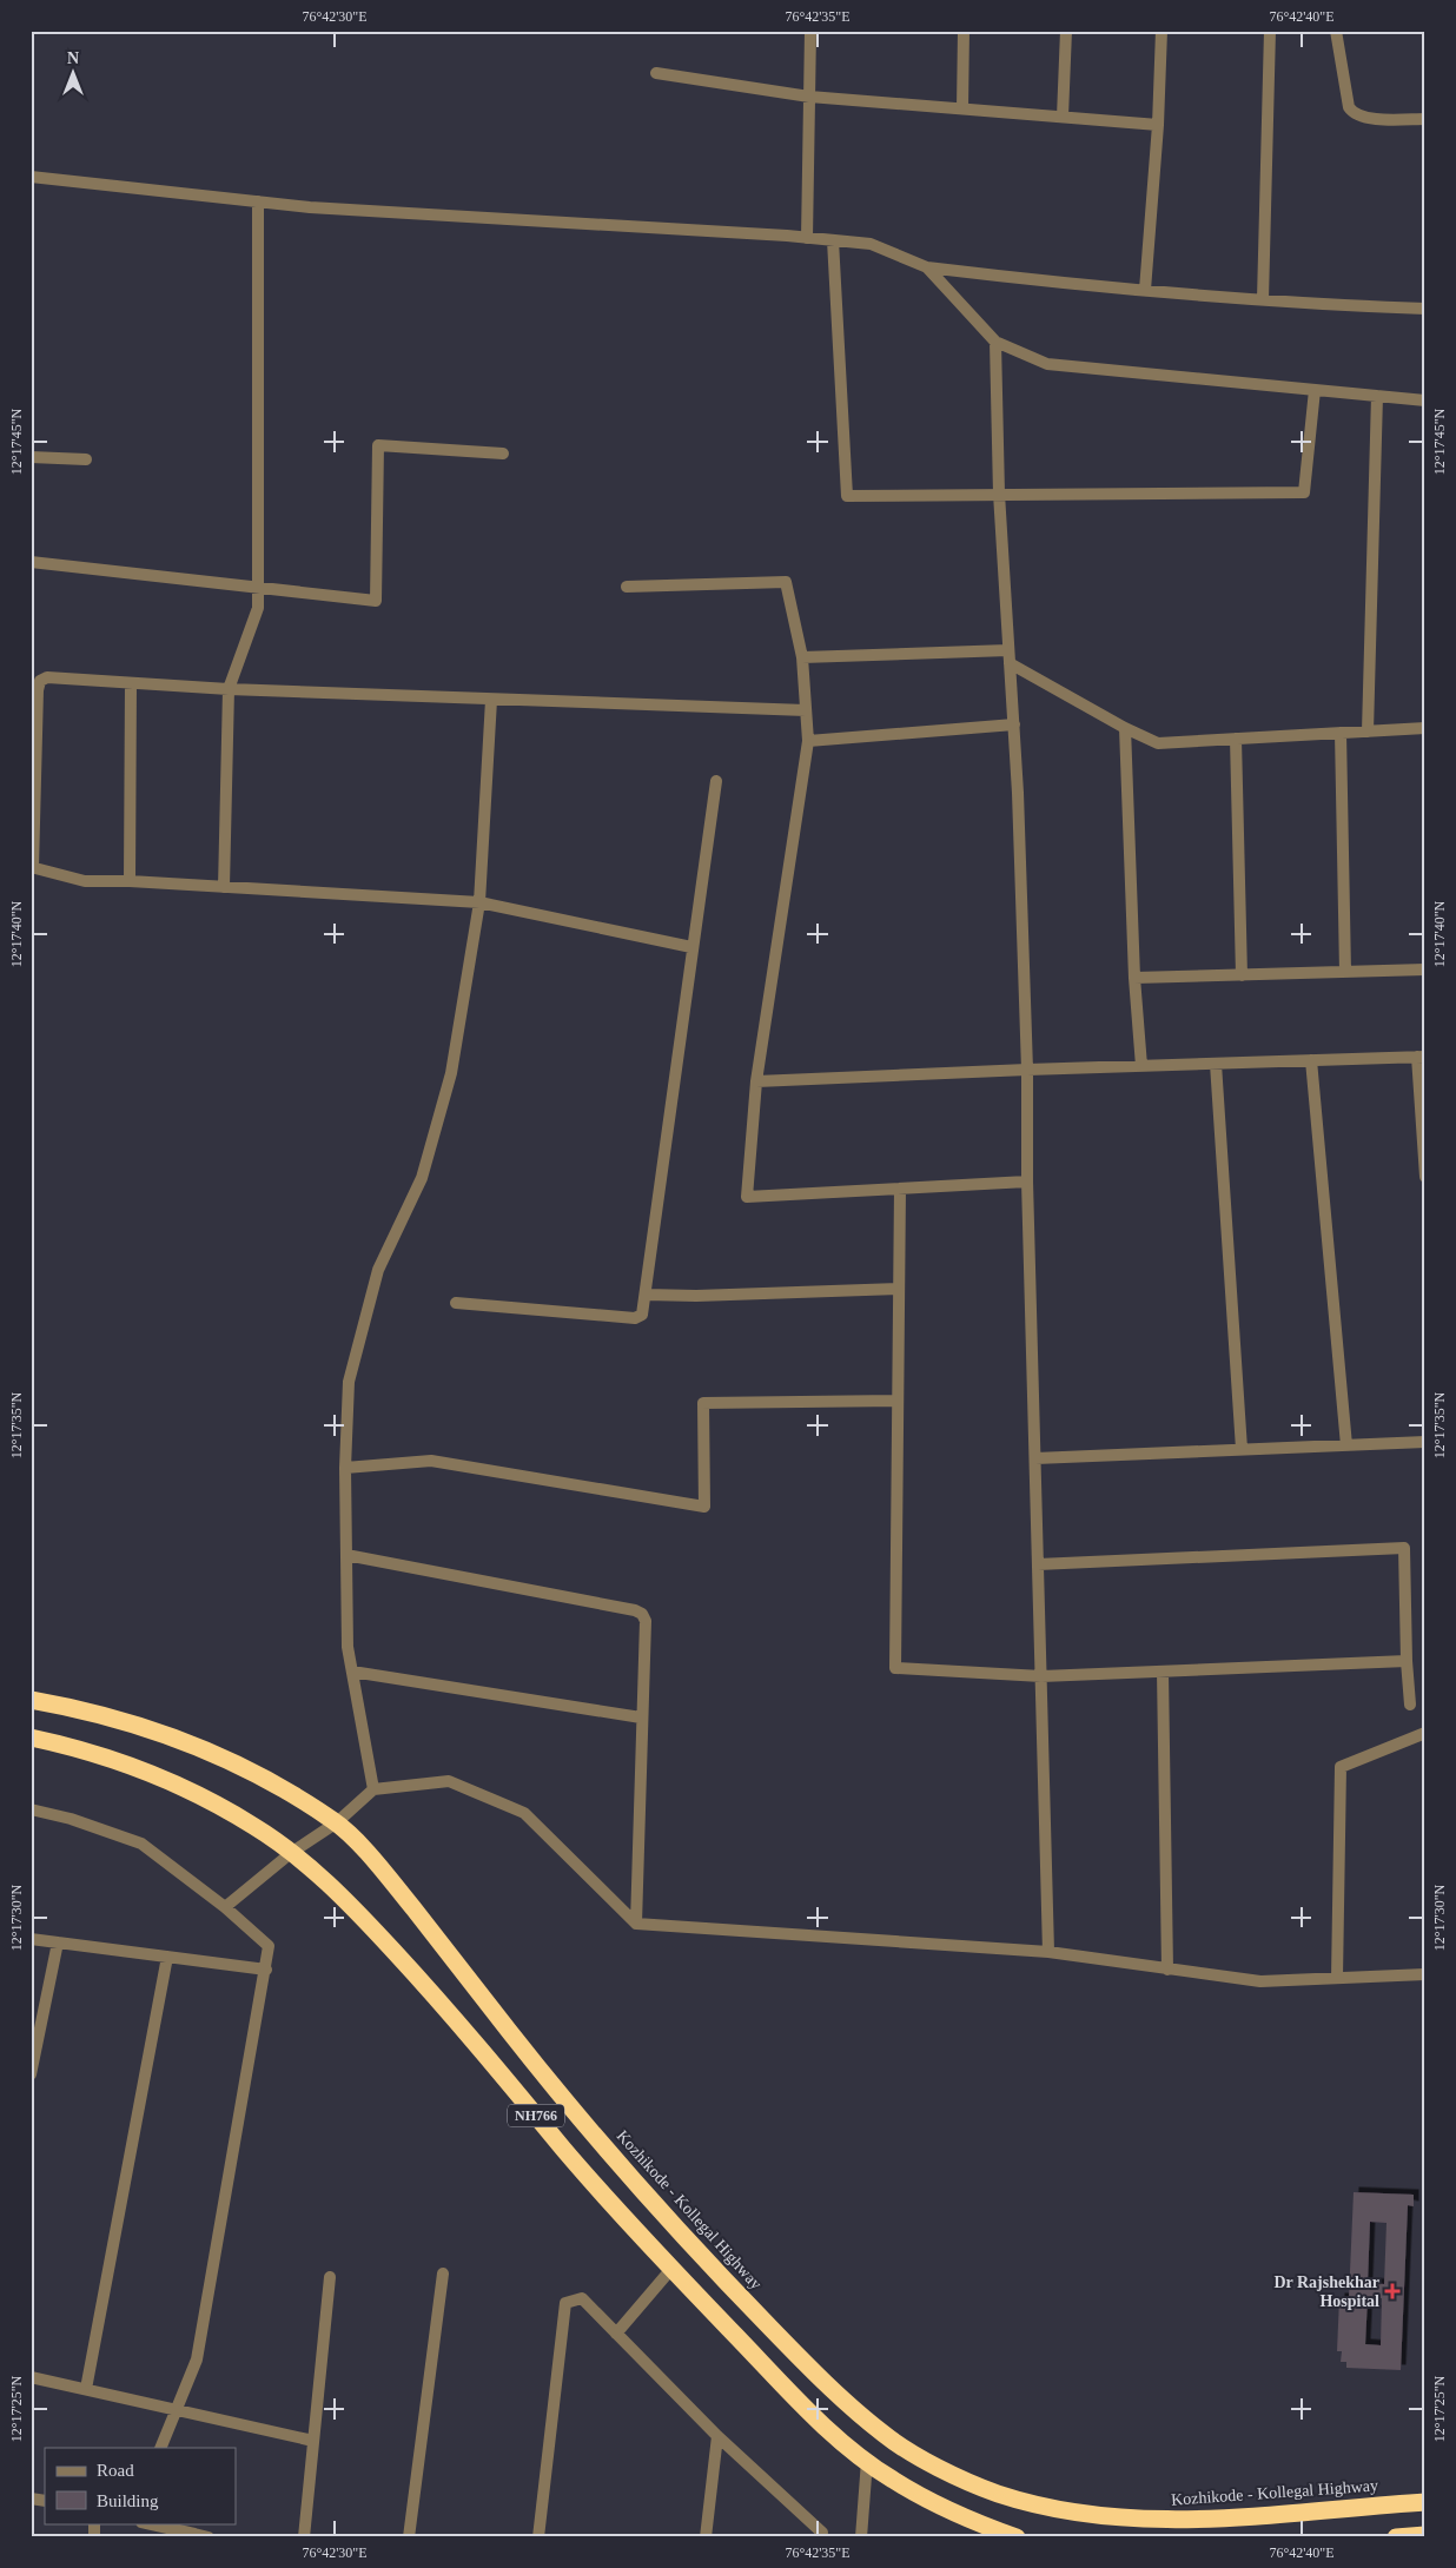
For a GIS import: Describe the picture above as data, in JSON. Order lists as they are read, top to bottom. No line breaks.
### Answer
{"streets":{"highway":["NH766","Kozhikode - Kollegal Highway"]},"places":{"health":["Dr Rajshekhar Hospital"]},"legend":["Road","Building"],"north":"top","coordinates":["76°42'30\"E","76°42'35\"E","76°42'40\"E","12°17'45\"N","12°17'40\"N","12°17'35\"N","12°17'30\"N","12°17'25\"N"]}
